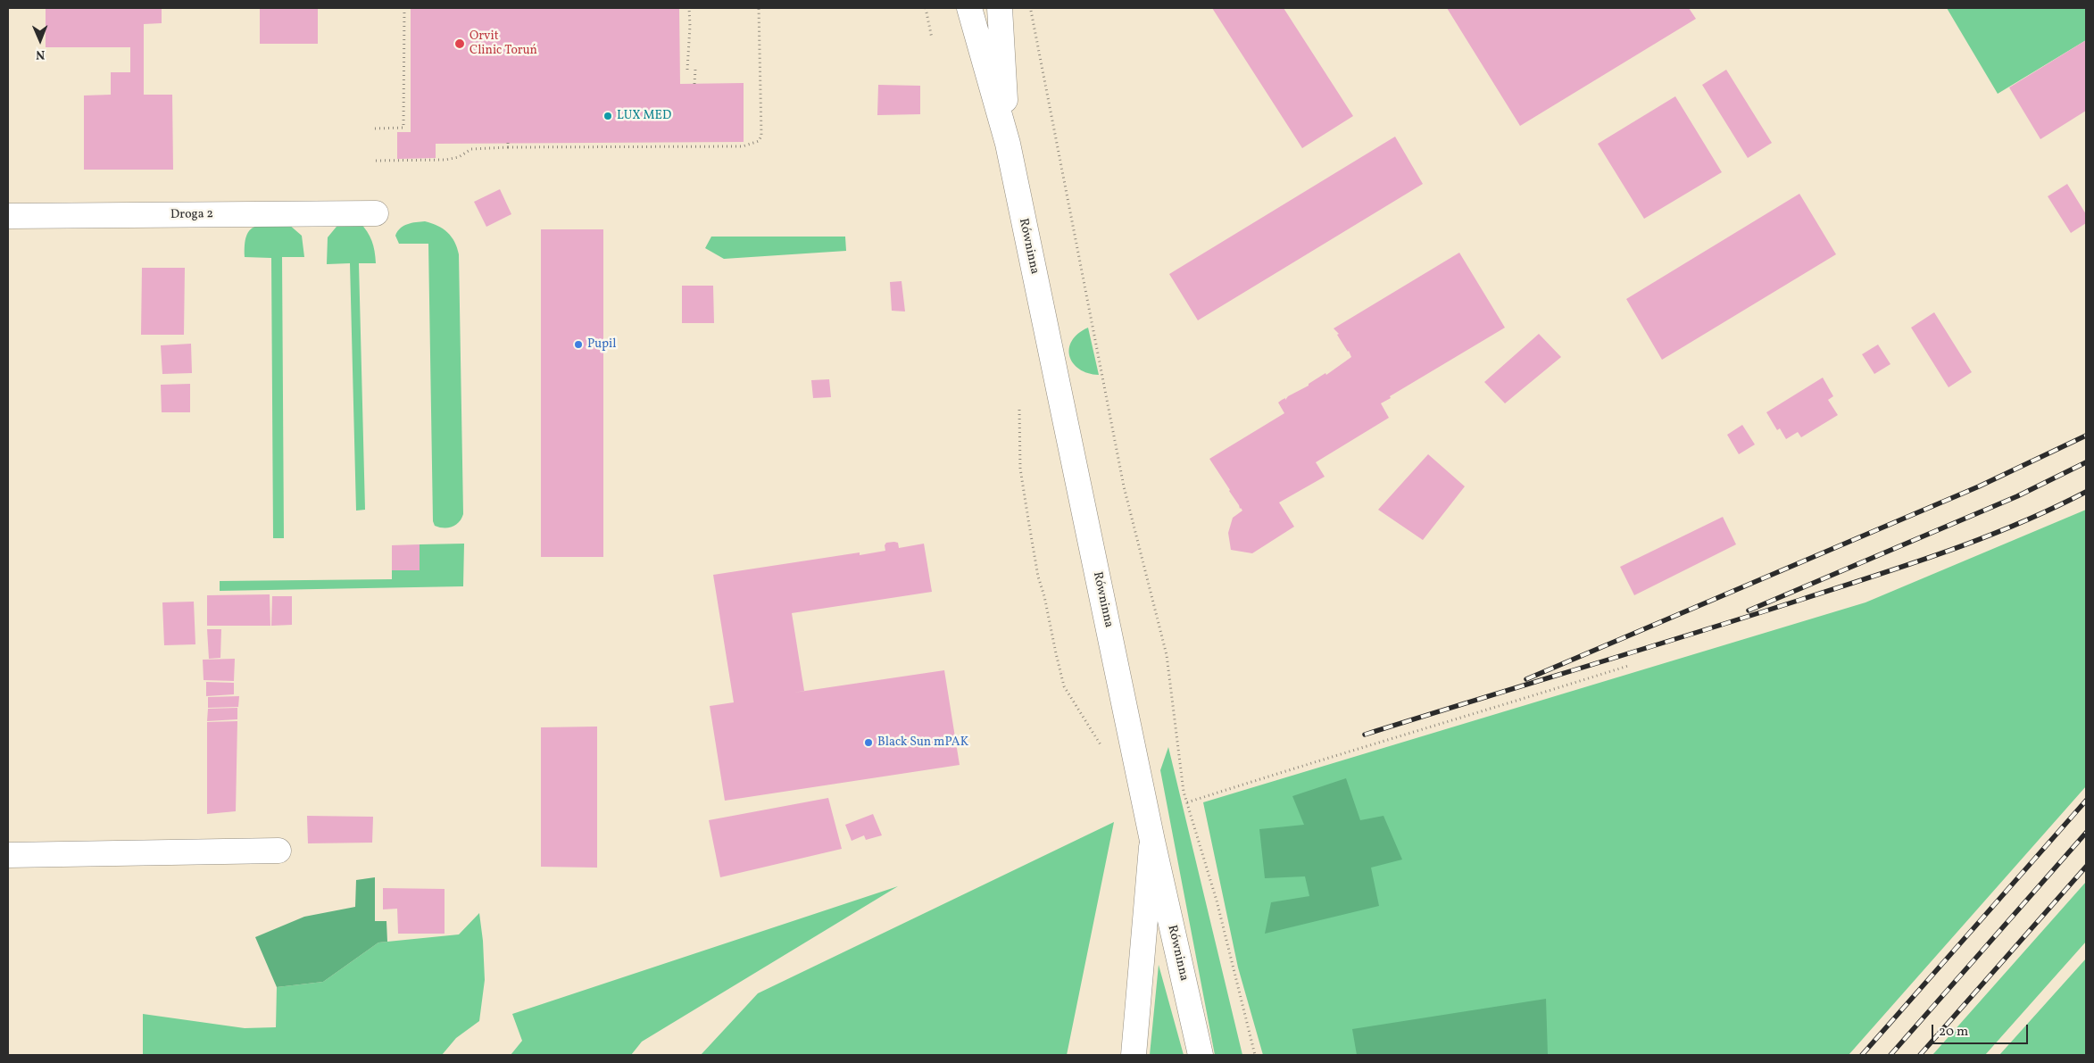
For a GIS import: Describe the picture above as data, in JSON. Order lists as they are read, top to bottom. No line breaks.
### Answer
{"streets":{"street":["Droga 2","Równinna"]},"places":["Orvit Clinic Toruń","LUX MED","Pupil","Black Sun mPAK"],"scale_bar":"20 m","north":"bottom"}
